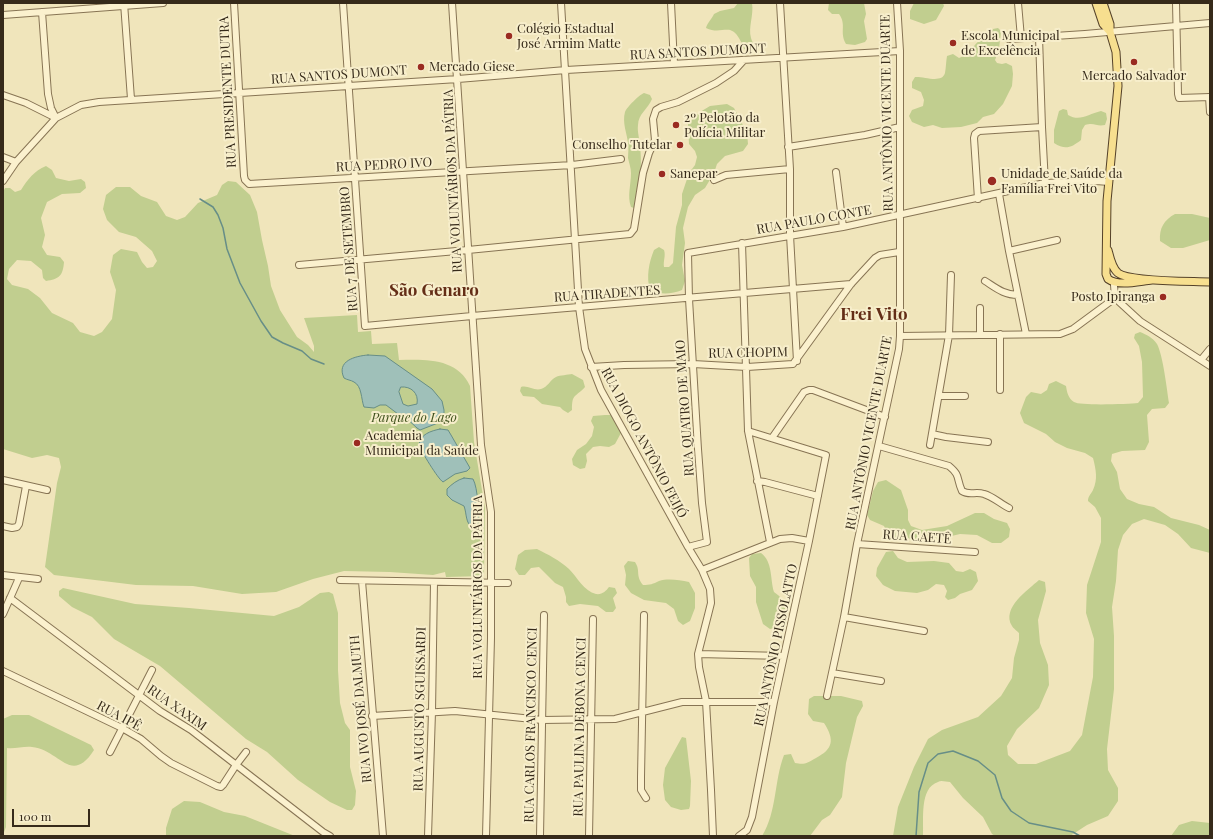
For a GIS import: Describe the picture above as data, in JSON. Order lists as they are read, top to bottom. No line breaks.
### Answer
{"streets":{"street":["RUA SANTOS DUMONT","RUA PRESIDENTE DUTRA","RUA ANTÔNIO VICENTE DUARTE","RUA PEDRO IVO","RUA VOLUNTÁRIOS DA PÁTRIA","RUA PAULO CONTE","RUA 7 DE SETEMBRO","RUA TIRADENTES","RUA CHOPIM","RUA QUATRO DE MAIO","RUA DIOGO ANTÔNIO FEIJÓ","RUA CAETÊ","RUA ANTÔNIO PISSOLATTO","RUA XAXIM","RUA IVO JOSÉ DALMUTH","RUA AUGUSTO SGUISSARDI","RUA IPÊ","RUA CARLOS FRANCISCO CENCI","RUA PAULINA DEBONA CENCI"]},"crossings":[["RUA SANTOS DUMONT","RUA PRESIDENTE DUTRA"],["RUA SANTOS DUMONT","RUA ANTÔNIO VICENTE DUARTE"],["RUA SANTOS DUMONT","RUA VOLUNTÁRIOS DA PÁTRIA"],["RUA SANTOS DUMONT","RUA 7 DE SETEMBRO"],["RUA SANTOS DUMONT","RUA DIOGO ANTÔNIO FEIJÓ"],["RUA PRESIDENTE DUTRA","RUA PEDRO IVO"],["RUA ANTÔNIO VICENTE DUARTE","RUA PAULO CONTE"],["RUA ANTÔNIO VICENTE DUARTE","RUA CHOPIM"],["RUA ANTÔNIO VICENTE DUARTE","RUA CAETÊ"],["RUA PEDRO IVO","RUA VOLUNTÁRIOS DA PÁTRIA"],["RUA PEDRO IVO","RUA 7 DE SETEMBRO"],["RUA PEDRO IVO","RUA DIOGO ANTÔNIO FEIJÓ"],["RUA VOLUNTÁRIOS DA PÁTRIA","RUA TIRADENTES"],["RUA PAULO CONTE","RUA QUATRO DE MAIO"],["RUA 7 DE SETEMBRO","RUA TIRADENTES"],["RUA TIRADENTES","RUA CHOPIM"],["RUA TIRADENTES","RUA QUATRO DE MAIO"],["RUA TIRADENTES","RUA DIOGO ANTÔNIO FEIJÓ"],["RUA CHOPIM","RUA QUATRO DE MAIO"],["RUA CHOPIM","RUA DIOGO ANTÔNIO FEIJÓ"],["RUA QUATRO DE MAIO","RUA DIOGO ANTÔNIO FEIJÓ"],["RUA XAXIM","RUA IPÊ"]],"districts":["São Genaro","Frei Vito"],"parks":["Parque do Lago"],"places":["Colégio Estadual José Armim Matte","Escola Municipal de Excelência","Mercado Salvador","Mercado Giese","2º Pelotão da Polícia Militar","Conselho Tutelar","Sanepar","Unidade de Saúde da Família Frei Vito","Posto Ipiranga","Academia Municipal da Saúde"],"scale_bar":"100 m"}
